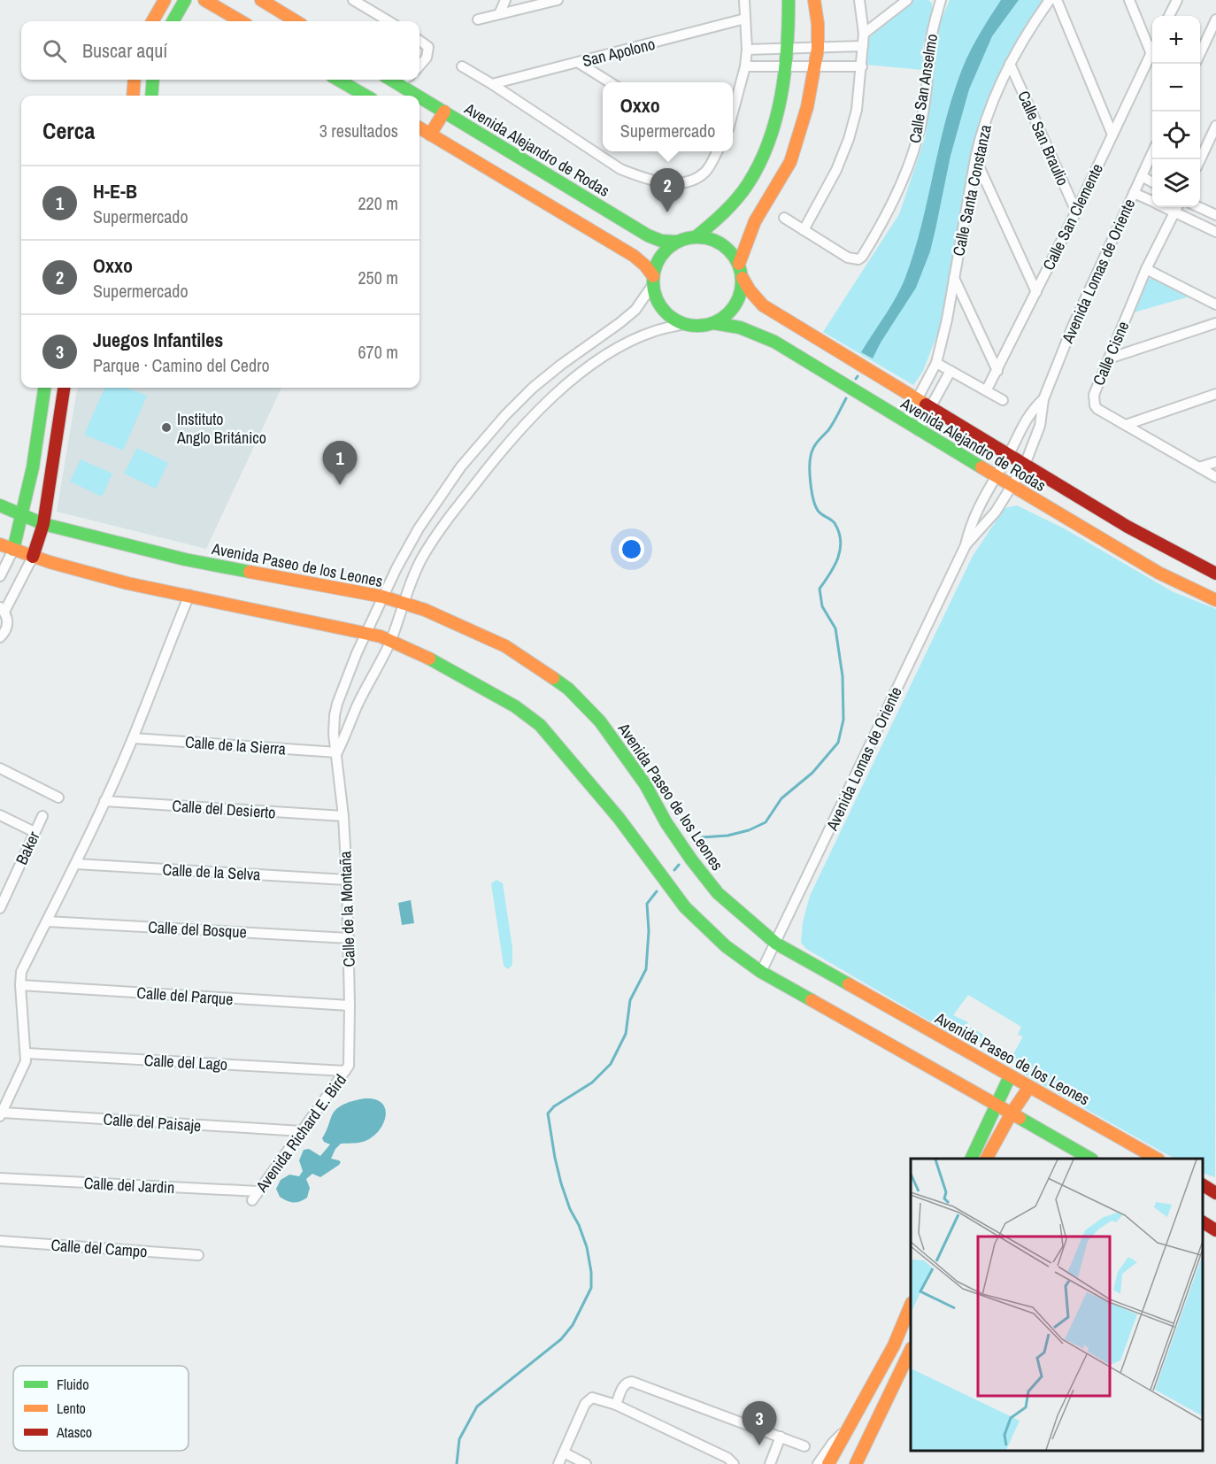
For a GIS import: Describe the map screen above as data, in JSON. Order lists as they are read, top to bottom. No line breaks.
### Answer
{"streets":{"street":["San Apolono","Calle San Anselmo","Calle San Braulio","Avenida Alejandro de Rodas","Calle Santa Constanza","Calle San Clemente","Avenida Lomas de Oriente","Calle Cisne","Avenida Paseo de los Leones","Calle de la Sierra","Calle del Desierto","Baker","Calle de la Selva","Calle de la Montaña","Calle del Bosque","Calle del Parque","Calle del Lago","Calle del Paisaje","Avenida Richard E. Bird","Calle del Jardin","Calle del Campo"]},"crossings":[["Calle San Braulio","Calle Santa Constanza"],["Calle San Braulio","Calle San Clemente"],["Avenida Alejandro de Rodas","Calle Santa Constanza"],["Avenida Alejandro de Rodas","Avenida Lomas de Oriente"],["Avenida Alejandro de Rodas","Calle de la Montaña"],["Avenida Lomas de Oriente","Avenida Paseo de los Leones"],["Avenida Paseo de los Leones","Calle de la Montaña"],["Calle de la Sierra","Calle de la Montaña"],["Calle del Desierto","Calle de la Montaña"],["Calle de la Selva","Calle de la Montaña"],["Calle de la Montaña","Calle del Bosque"],["Calle de la Montaña","Calle del Parque"],["Calle de la Montaña","Calle del Lago"],["Calle de la Montaña","Avenida Richard E. Bird"],["Calle del Lago","Avenida Richard E. Bird"],["Calle del Paisaje","Avenida Richard E. Bird"],["Avenida Richard E. Bird","Calle del Jardin"]],"places":["Instituto Anglo Británico"],"legend":["Fluido","Lento","Atasco"],"page":{"map_buttons":["+","−"],"search":"Buscar aquí","popup":["Oxxo","Supermercado"],"heading":["Cerca","3 resultados"],"list":[{"mark":"1","name":"H-E-B","note":"Supermercado","value":"220 m"},{"mark":"2","name":"Oxxo","note":"Supermercado","value":"250 m"},{"mark":"3","name":"Juegos Infantiles","note":"Parque · Camino del Cedro","value":"670 m"}],"pins":["2","1","3"]}}
